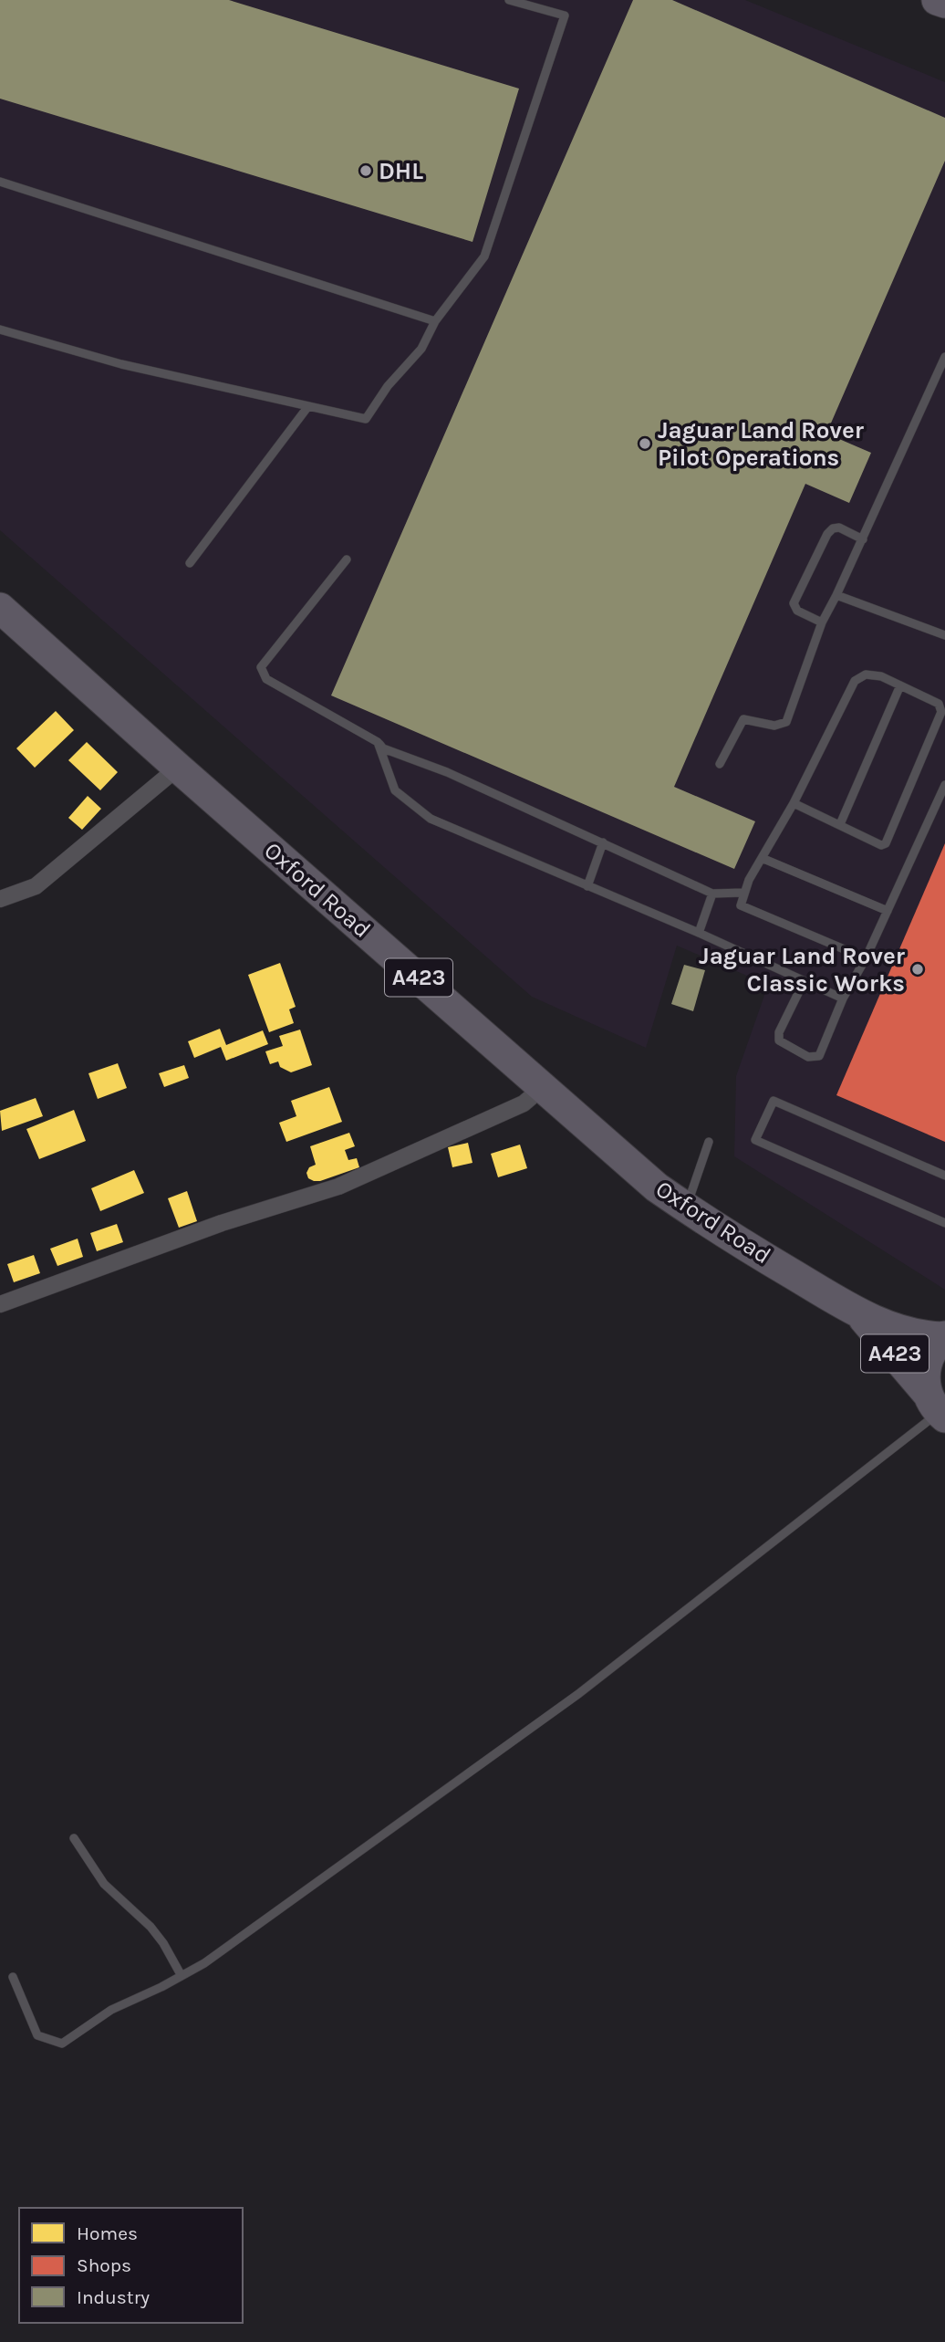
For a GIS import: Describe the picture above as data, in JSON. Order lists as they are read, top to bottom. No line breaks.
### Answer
{"streets":{"highway":["Oxford Road","A423"]},"places":["DHL","Jaguar Land Rover Pilot Operations","Jaguar Land Rover Classic Works"],"legend":["Homes","Shops","Industry"]}
